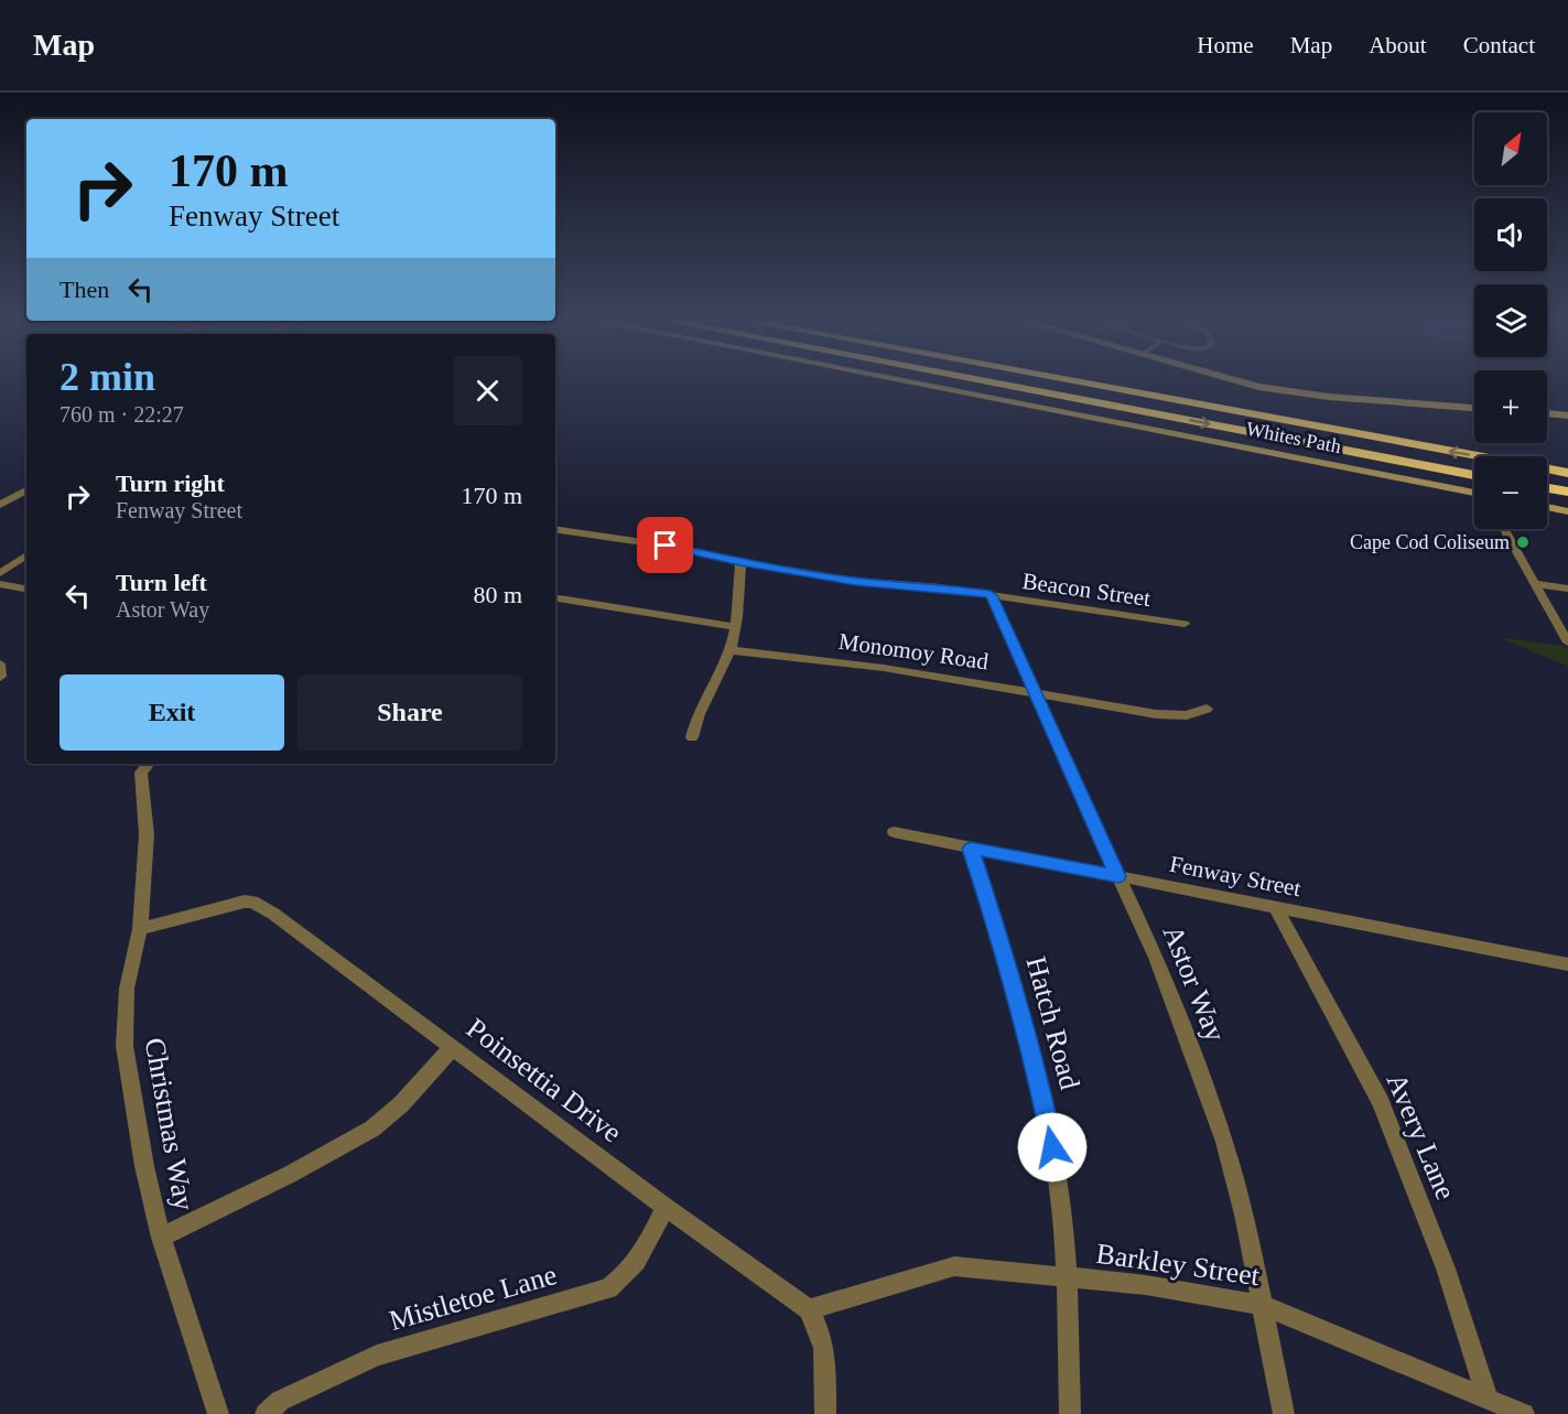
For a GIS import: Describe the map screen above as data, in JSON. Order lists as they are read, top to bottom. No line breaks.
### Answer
{"streets":{"street":["Whites Path","Beacon Street","Monomoy Road","Fenway Street","Astor Way","Hatch Road","Poinsettia Drive","Christmas Way","Avery Lane","Barkley Street","Mistletoe Lane"]},"crossings":[["Beacon Street","Astor Way"],["Monomoy Road","Astor Way"],["Fenway Street","Astor Way"],["Fenway Street","Hatch Road"],["Fenway Street","Avery Lane"],["Astor Way","Barkley Street"],["Hatch Road","Barkley Street"],["Poinsettia Drive","Christmas Way"],["Poinsettia Drive","Barkley Street"],["Poinsettia Drive","Mistletoe Lane"],["Avery Lane","Barkley Street"]],"places":["Cape Cod Coliseum"],"north":"top right","page":{"header":"Map","nav":["Home","Map","About","Contact"],"map_buttons":["+","−"],"turn":["170 m","Fenway Street"],"then":"Then","heading":["2 min","760 m · 22:27"],"list":[{"name":"Turn right","note":"Fenway Street","value":"170 m"},{"name":"Turn left","note":"Astor Way","value":"80 m"}],"buttons":["Exit","Share"]}}
